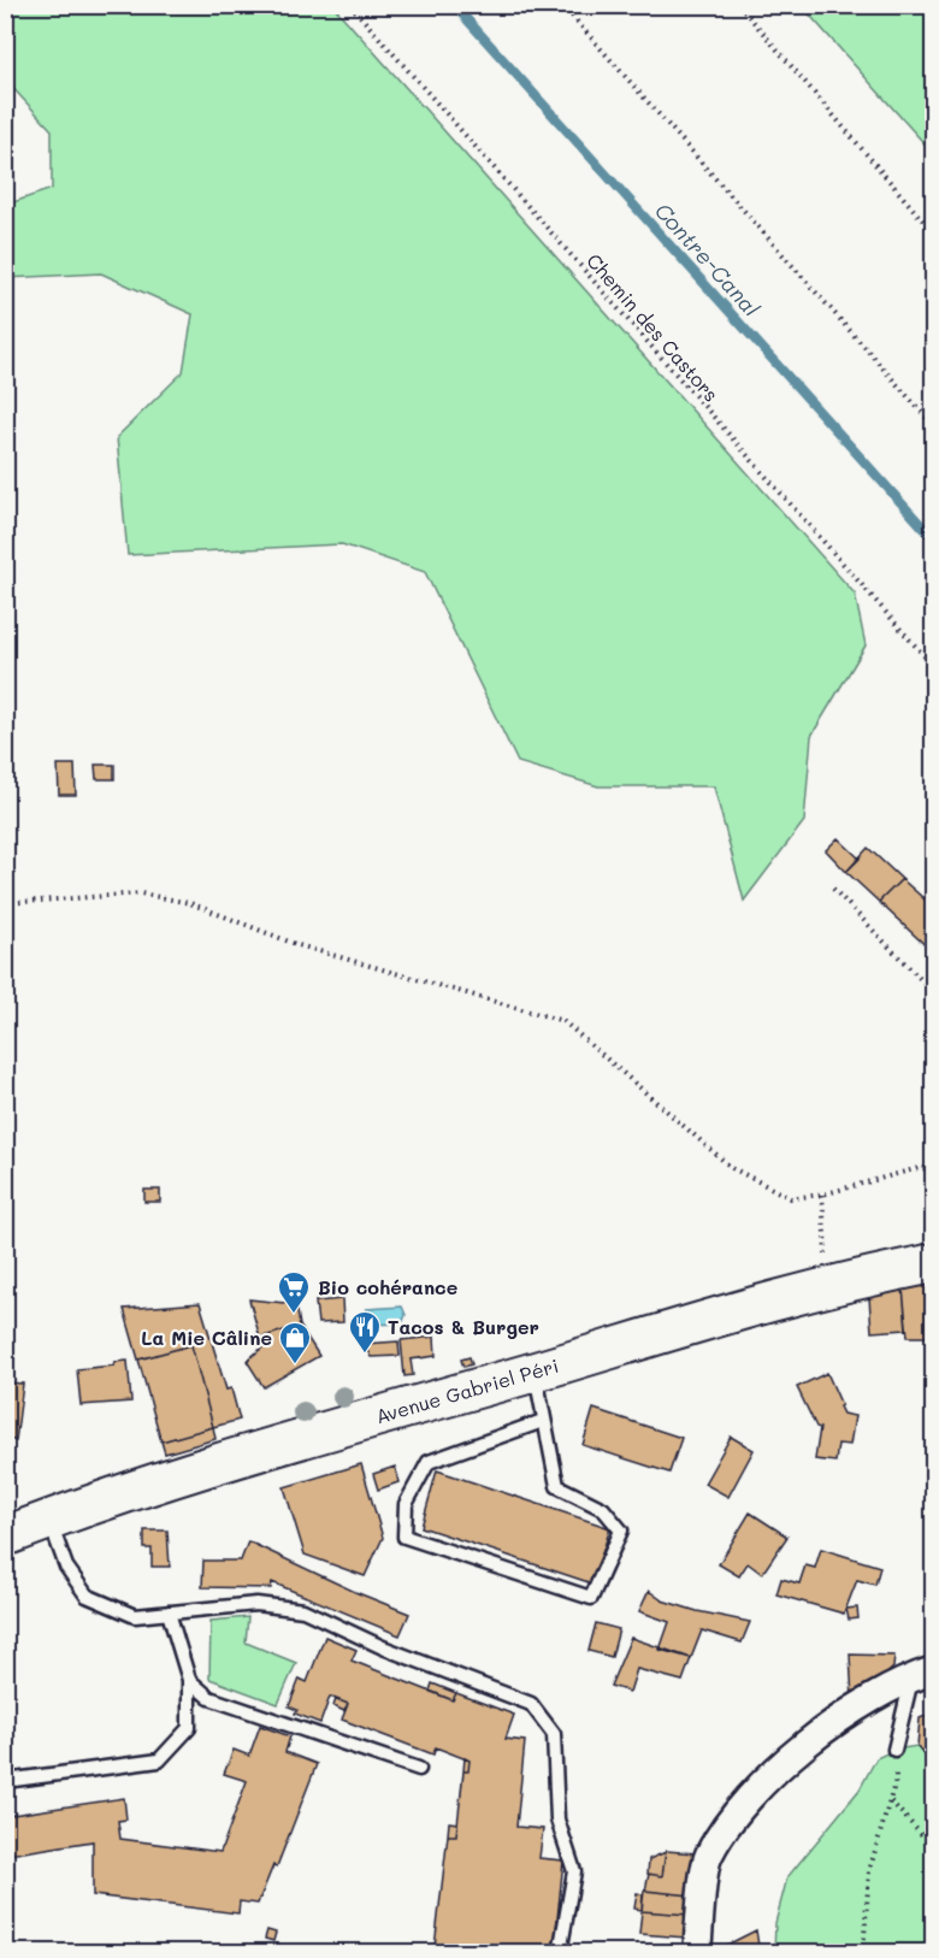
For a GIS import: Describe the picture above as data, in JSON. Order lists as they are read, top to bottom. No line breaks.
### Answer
{"streets":{"main road":["Avenue Gabriel Péri"],"path":["Chemin des Castors"]},"water":["Contre-Canal"],"places":{"supermarket":["Bio cohérance"],"restaurant":["Tacos & Burger"],"shop":["La Mie Câline"]}}
